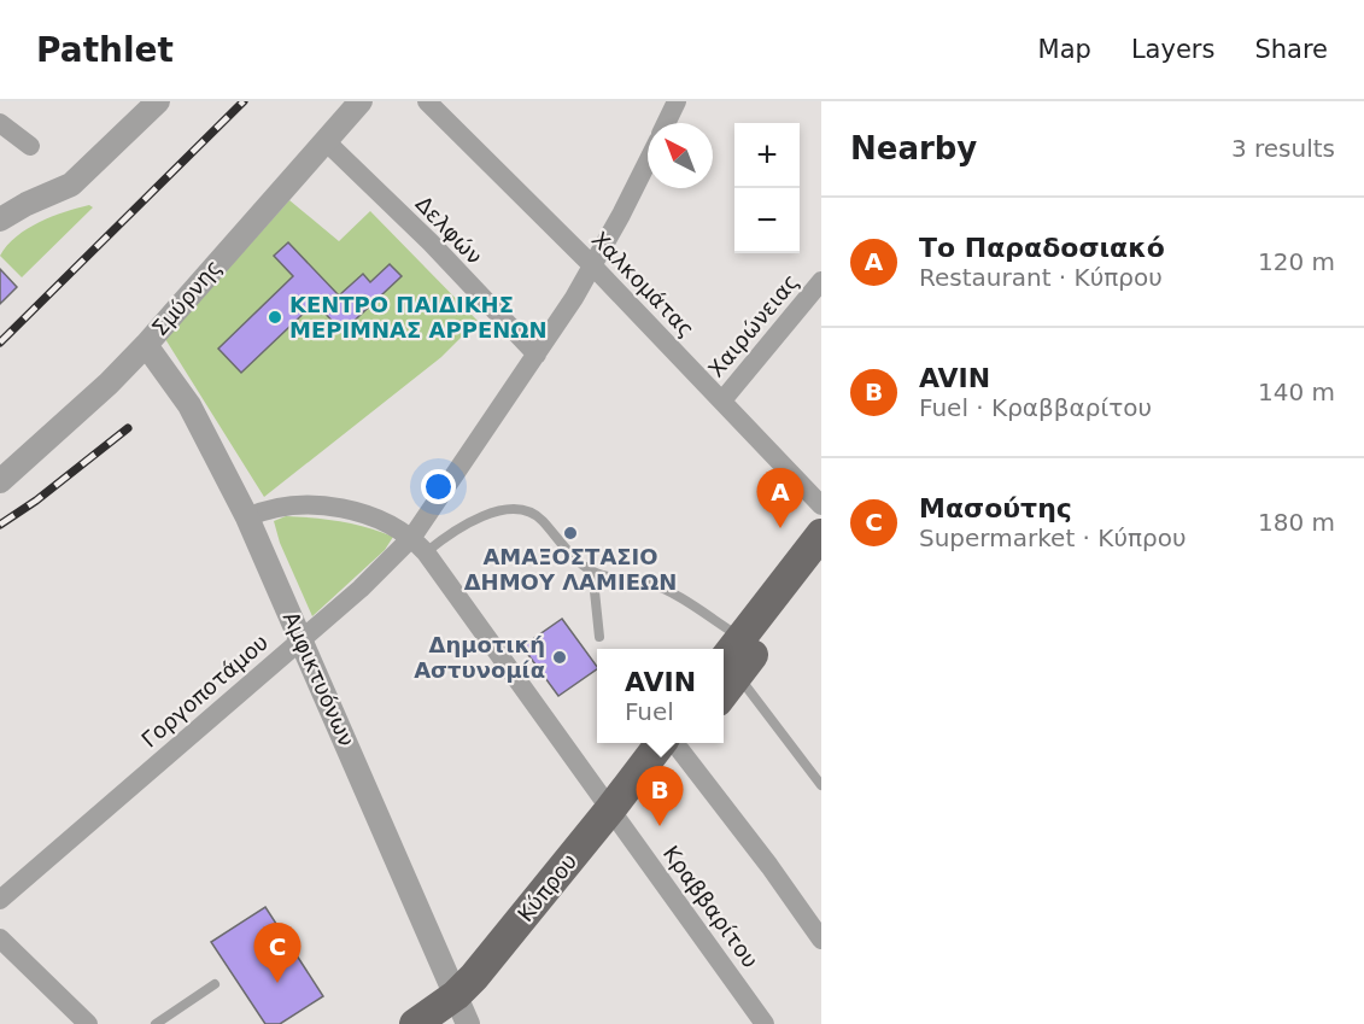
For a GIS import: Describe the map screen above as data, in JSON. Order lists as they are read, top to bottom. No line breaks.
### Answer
{"streets":{"main road":["Κύπρου"],"street":["Δελφών","Χαλκομάτας","Σμύρνης","Χαιρώνειας","Αμφικτυόνων","Γοργοποτάμου","Κραββαρίτου"]},"crossings":[["Δελφών","Σμύρνης"],["Δελφών","Γοργοποτάμου"],["Χαλκομάτας","Χαιρώνειας"],["Χαλκομάτας","Γοργοποτάμου"],["Σμύρνης","Αμφικτυόνων"],["Αμφικτυόνων","Γοργοποτάμου"],["Αμφικτυόνων","Κύπρου"],["Γοργοποτάμου","Κραββαρίτου"],["Κύπρου","Κραββαρίτου"]],"places":["ΚΕΝΤΡΟ ΠΑΙΔΙΚΗΣ ΜΕΡΙΜΝΑΣ ΑΡΡΕΝΩΝ","ΑΜΑΞΟΣΤΑΣΙΟ ΔΗΜΟΥ ΛΑΜΙΕΩΝ","Δημοτική Αστυνομία"],"north":"top left","page":{"header":"Pathlet","nav":["Map","Layers","Share"],"heading":["Nearby","3 results"],"map_buttons":["+","−"],"list":[{"mark":"A","name":"Το Παραδοσιακό","note":"Restaurant · Κύπρου","value":"120 m"},{"mark":"B","name":"AVIN","note":"Fuel · Κραββαρίτου","value":"140 m"},{"mark":"C","name":"Μασούτης","note":"Supermarket · Κύπρου","value":"180 m"}],"pins":["A","B","C"],"popup":["AVIN","Fuel"]}}
